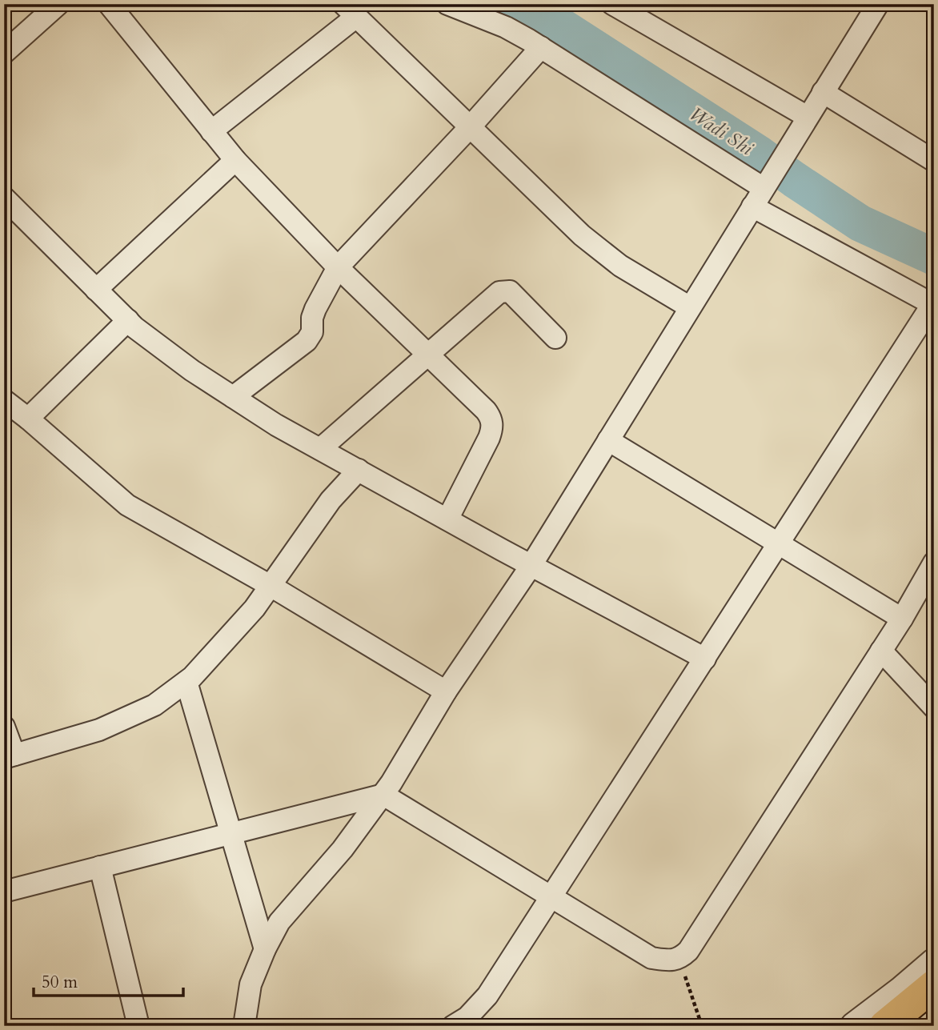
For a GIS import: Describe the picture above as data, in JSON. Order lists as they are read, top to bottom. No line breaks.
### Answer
{"water":["Wadi Shi"],"scale_bar":"50 m"}
